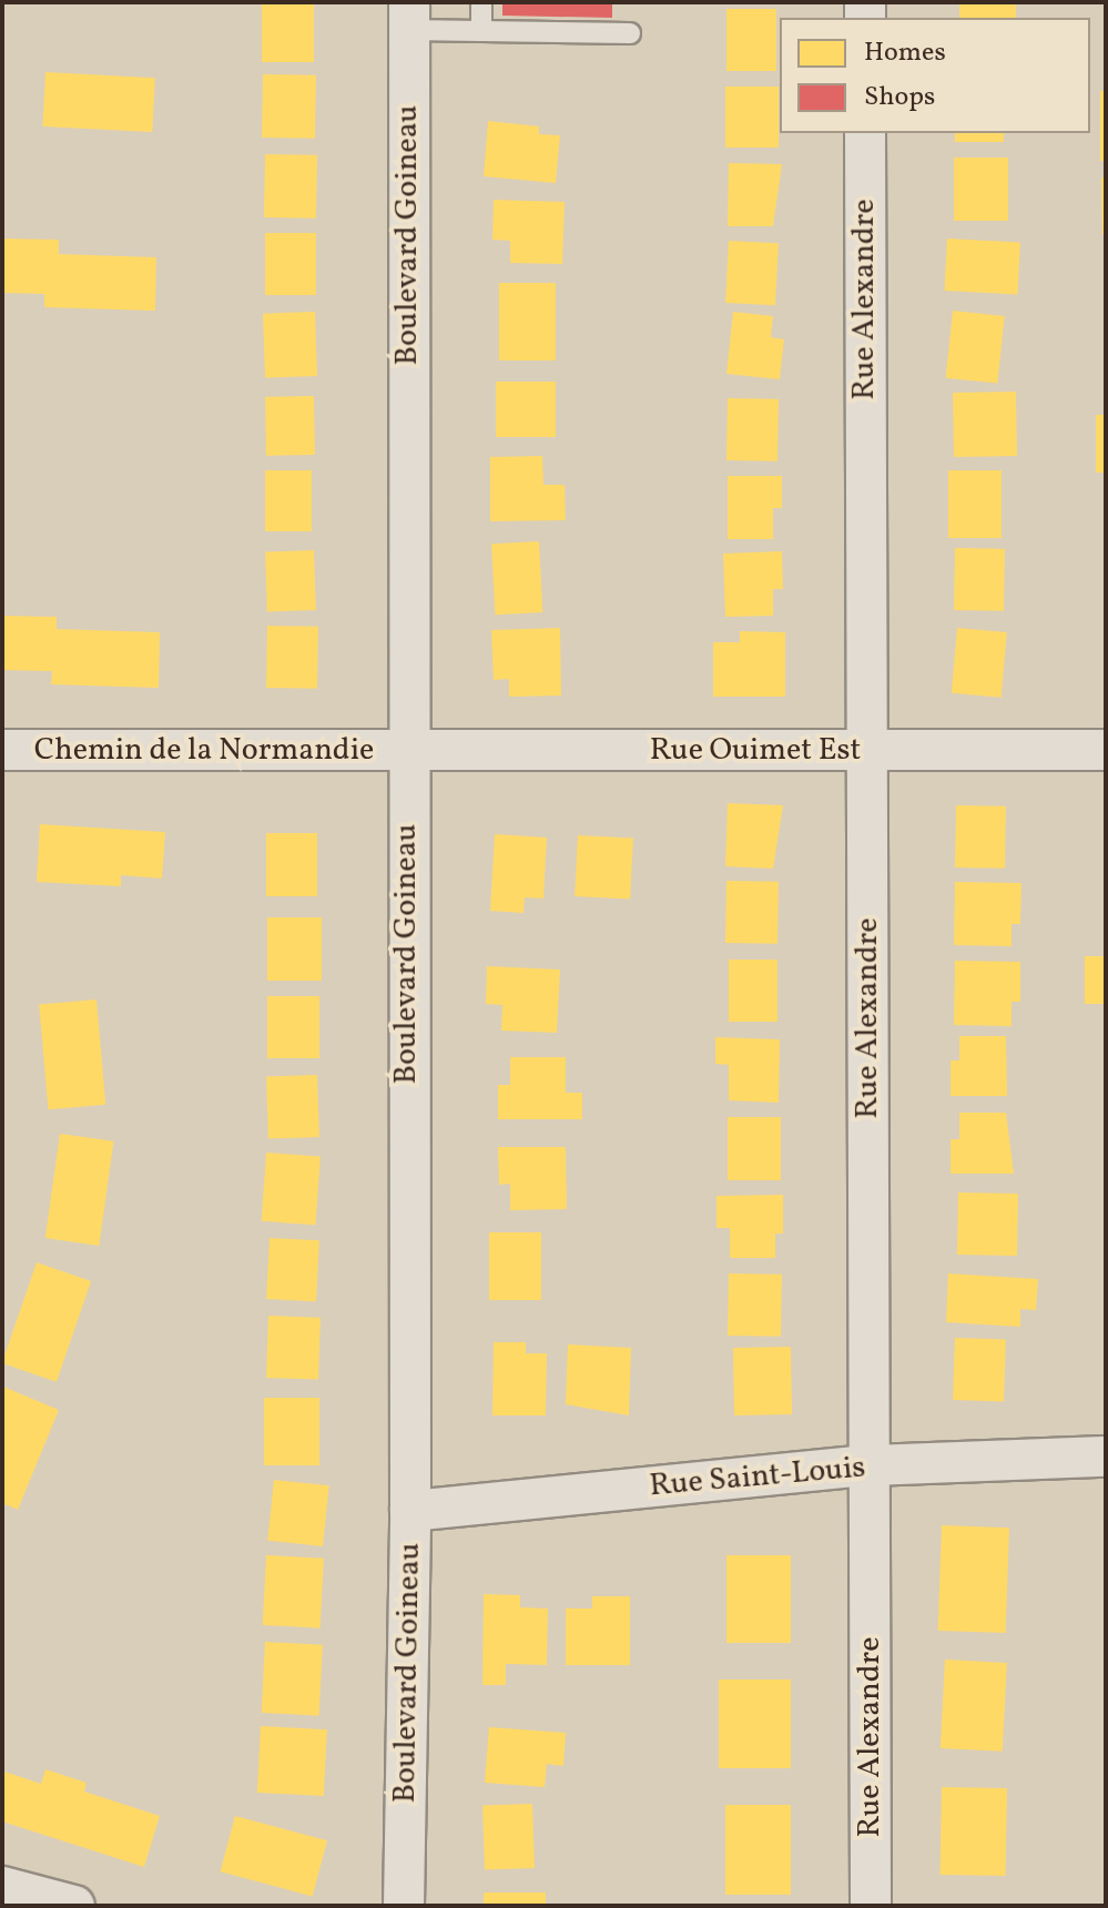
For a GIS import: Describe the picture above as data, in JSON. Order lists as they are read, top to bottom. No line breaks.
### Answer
{"streets":{"street":["Boulevard Goineau","Rue Alexandre","Chemin de la Normandie","Rue Ouimet Est","Rue Saint-Louis"]},"crossings":[["Boulevard Goineau","Chemin de la Normandie"],["Boulevard Goineau","Rue Ouimet Est"],["Boulevard Goineau","Rue Saint-Louis"],["Rue Alexandre","Rue Ouimet Est"],["Rue Alexandre","Rue Saint-Louis"],["Chemin de la Normandie","Rue Ouimet Est"]],"legend":["Homes","Shops"]}
